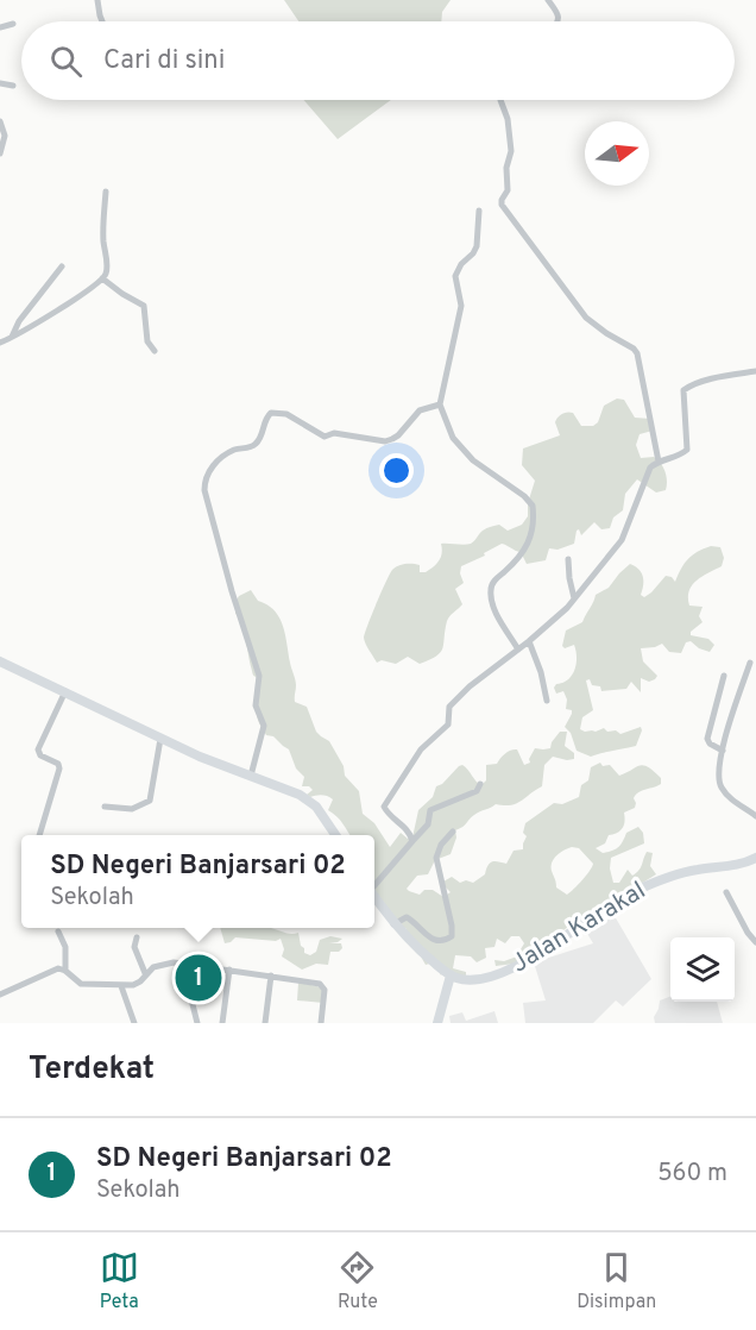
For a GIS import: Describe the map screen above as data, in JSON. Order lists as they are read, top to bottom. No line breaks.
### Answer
{"streets":{"main road":["Jalan Karakal"]},"north":"right","page":{"search":"Cari di sini","popup":["SD Negeri Banjarsari 02","Sekolah"],"pins":"1","heading":"Terdekat","list":[{"mark":"1","name":"SD Negeri Banjarsari 02","note":"Sekolah","value":"560 m"}],"nav":["Peta","Rute","Disimpan"]}}
